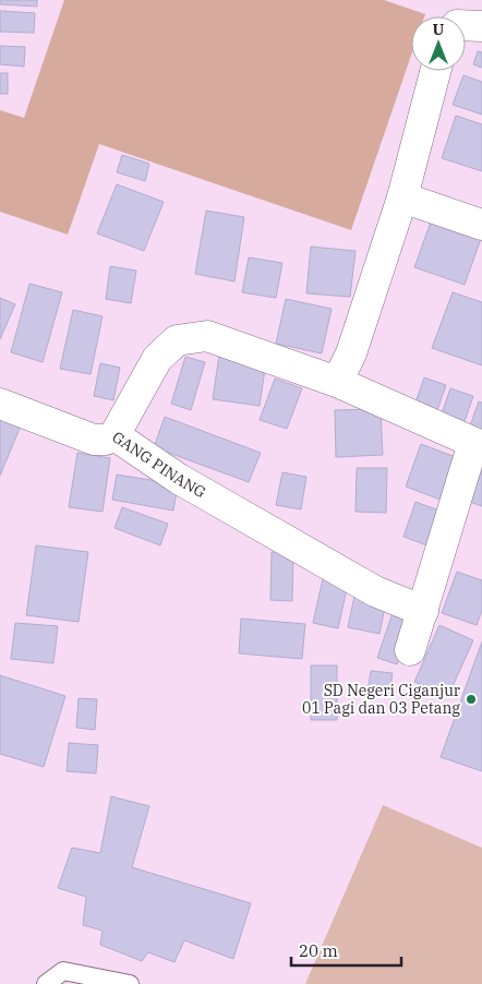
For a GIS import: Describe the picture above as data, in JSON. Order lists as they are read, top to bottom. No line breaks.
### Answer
{"streets":{"street":["GANG PINANG"]},"places":["SD Negeri Ciganjur 01 Pagi dan 03 Petang"],"scale_bar":"20 m","north":"top"}
